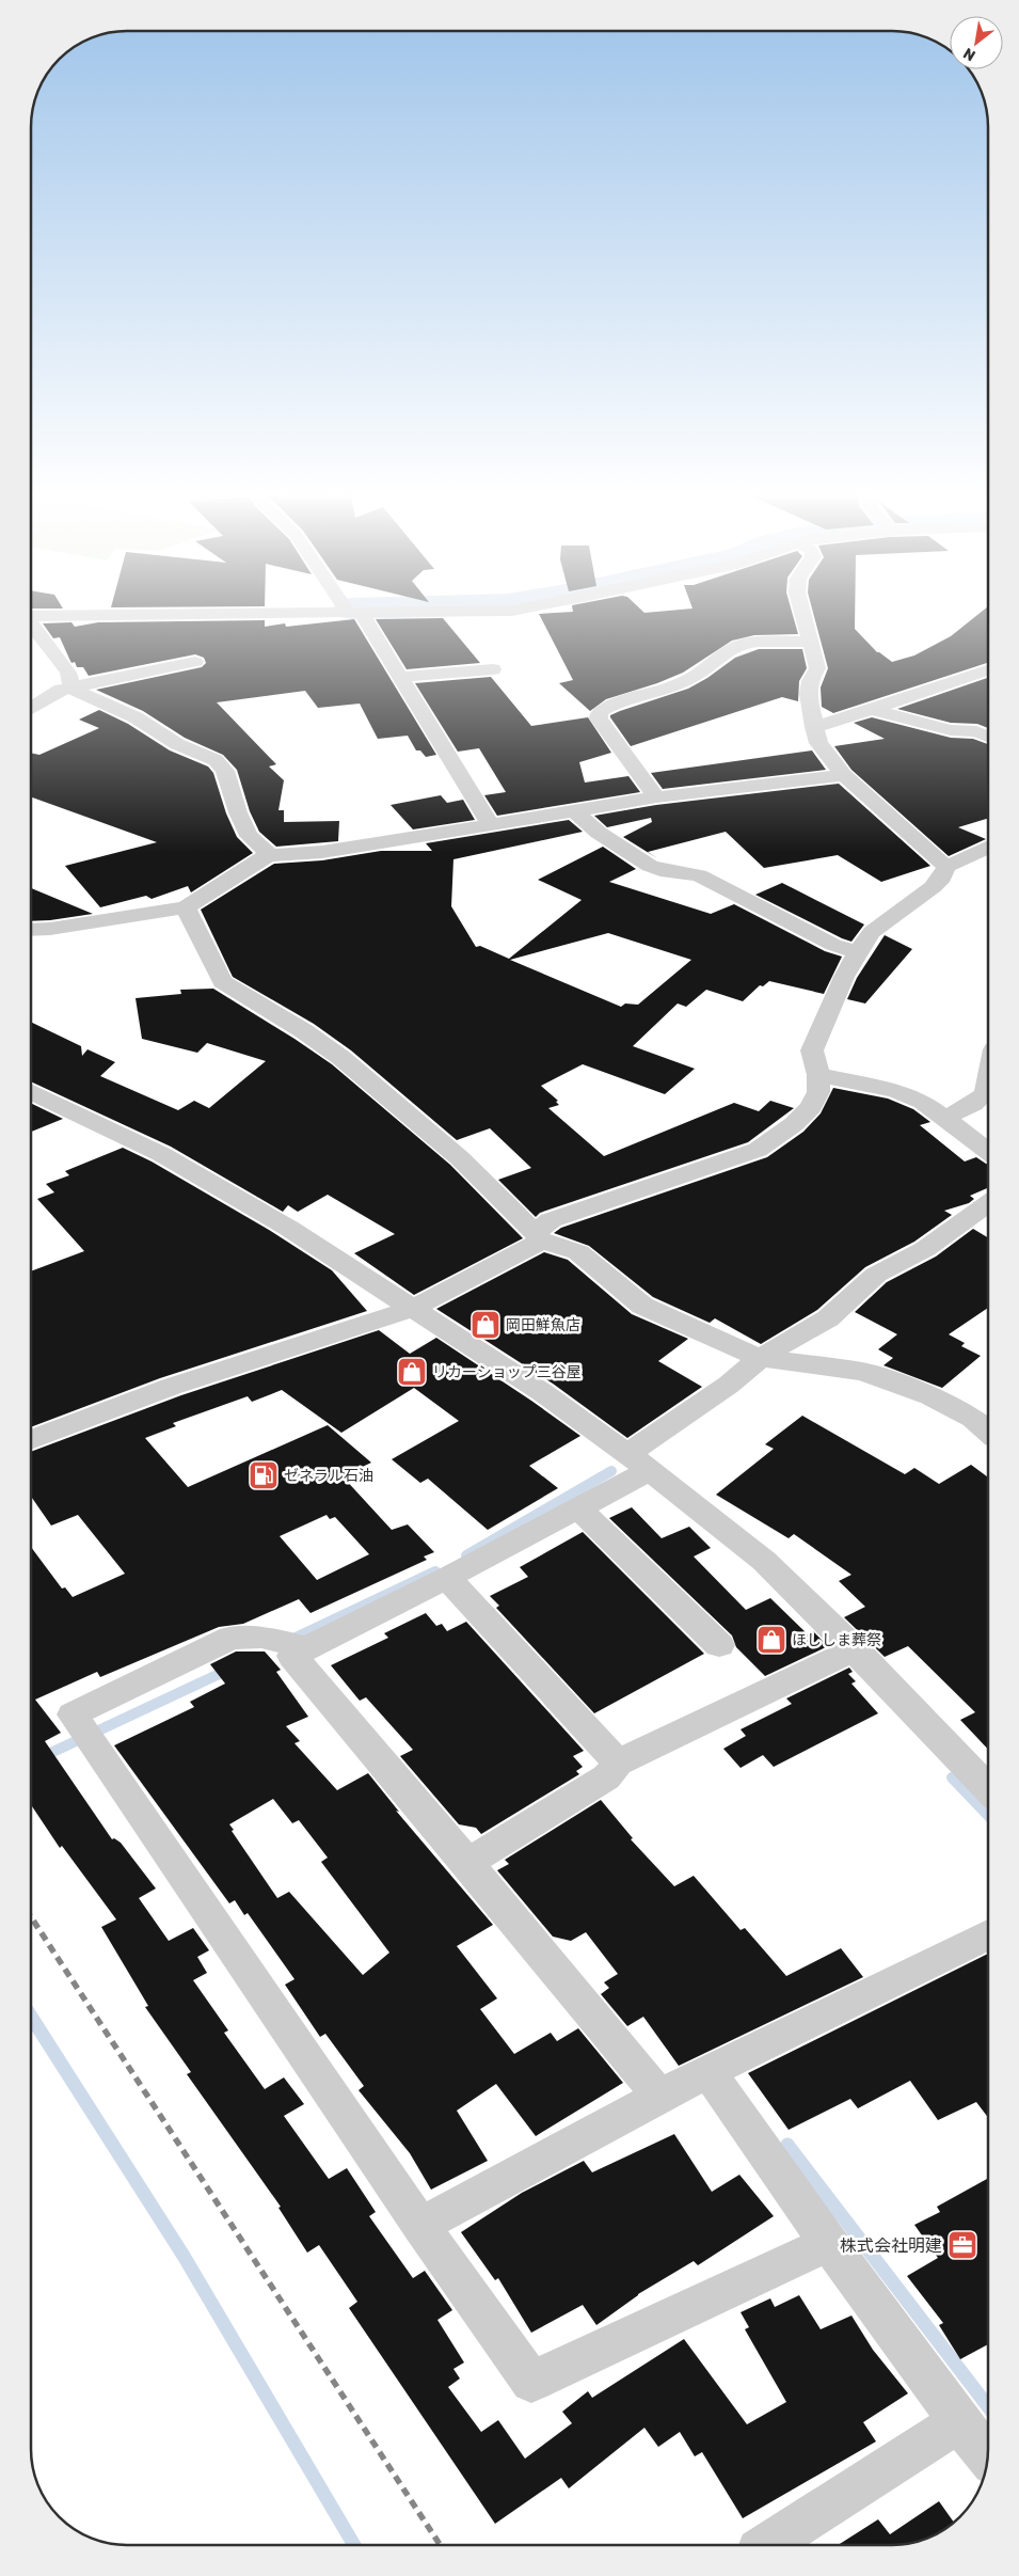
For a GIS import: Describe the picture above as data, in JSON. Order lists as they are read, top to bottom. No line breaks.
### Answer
{"places":{"shop":["岡田鮮魚店","リカーショップ三谷屋","ほししま葬祭"],"fuel station":["ゼネラル石油"],"office":["株式会社明建"]},"north":"bottom left"}
